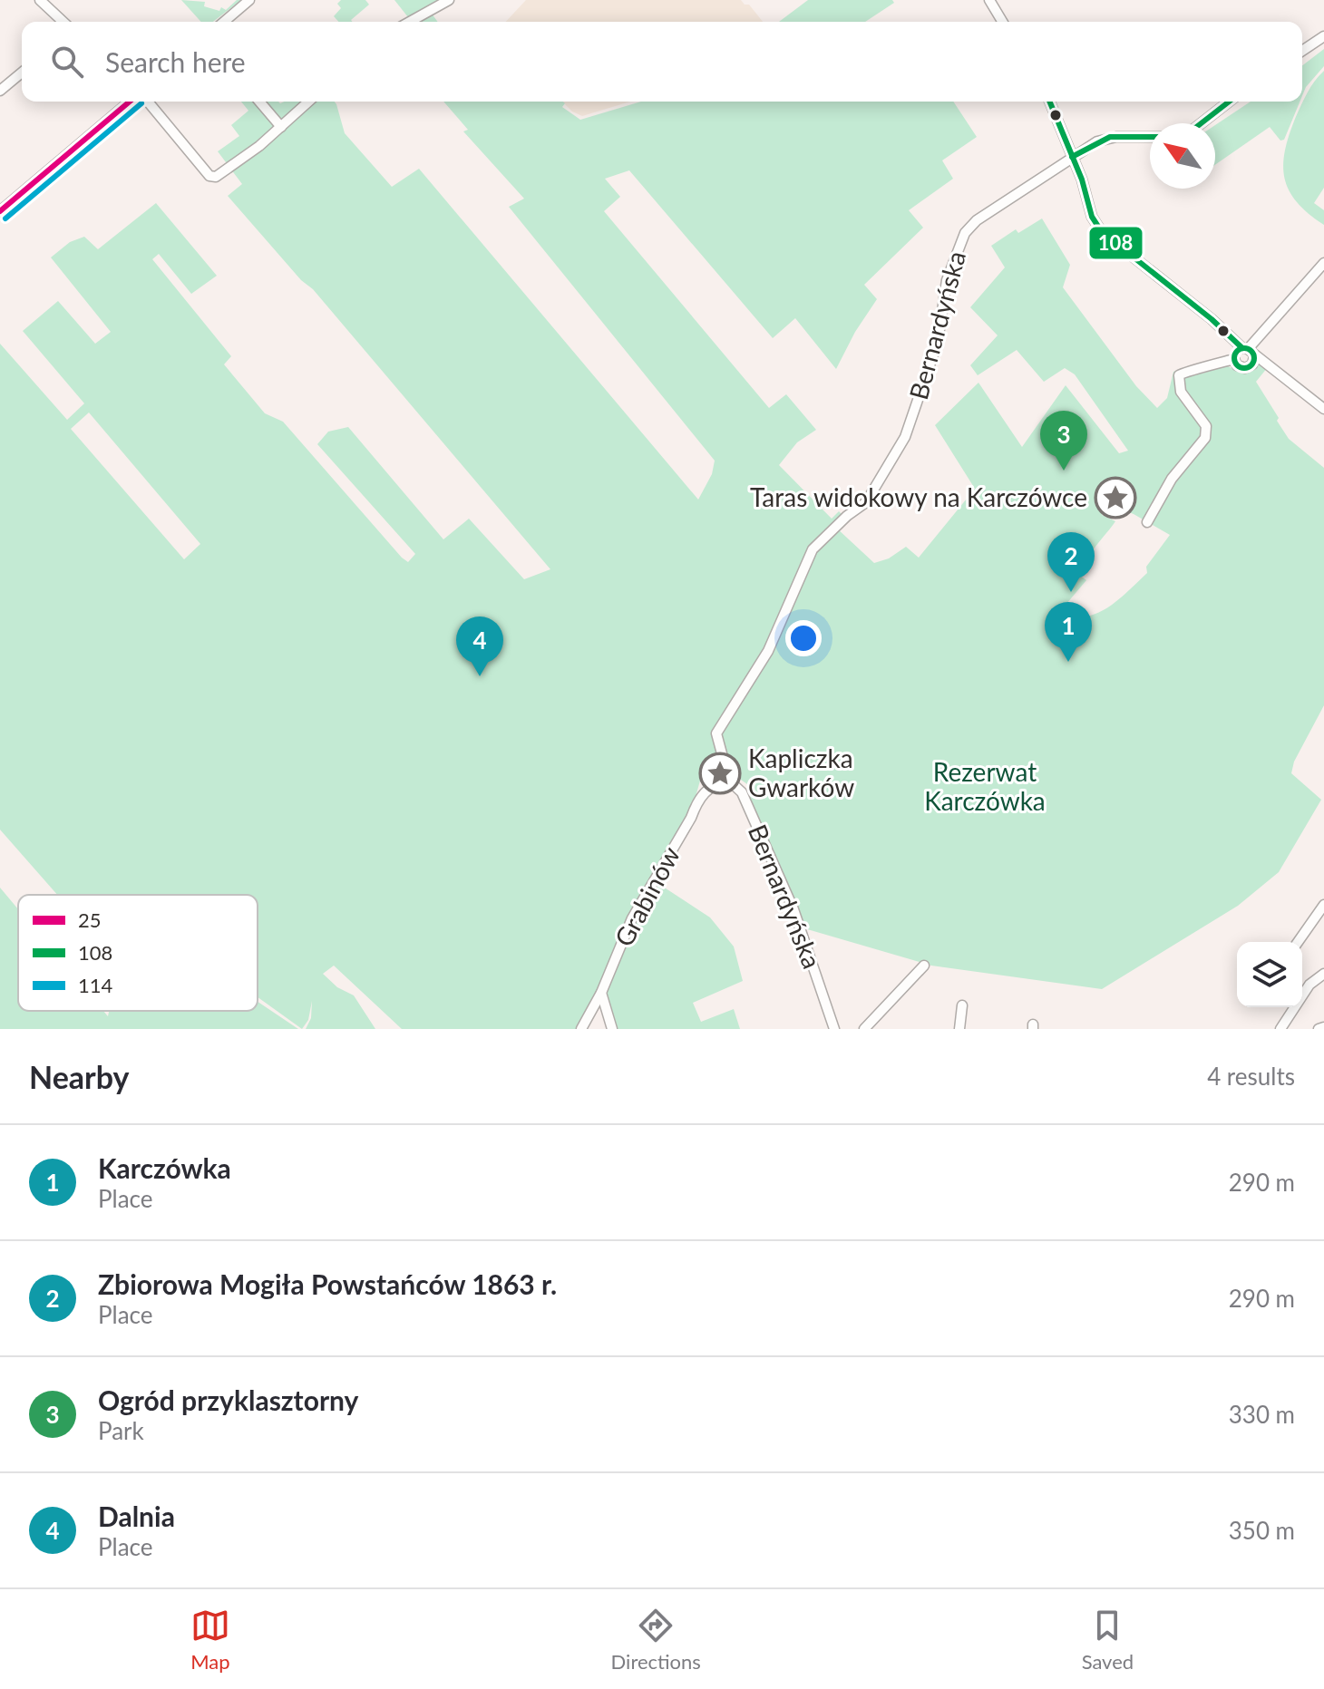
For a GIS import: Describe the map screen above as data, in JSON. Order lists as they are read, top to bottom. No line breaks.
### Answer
{"streets":{"street":["Bernardyńska","Grabinów"]},"crossings":[["Bernardyńska","Grabinów"]],"parks":["Rezerwat Karczówka"],"places":{"place":["Taras widokowy na Karczówce","Kapliczka Gwarków"]},"lines":["transit line 25","transit line 108","transit line 114"],"legend":["25","108","114"],"north":"top left","page":{"search":"Search here","pins":["3","2","1","4"],"heading":["Nearby","4 results"],"list":[{"mark":"1","name":"Karczówka","note":"Place","value":"290 m"},{"mark":"2","name":"Zbiorowa Mogiła Powstańców 1863 r.","note":"Place","value":"290 m"},{"mark":"3","name":"Ogród przyklasztorny","note":"Park","value":"330 m"},{"mark":"4","name":"Dalnia","note":"Place","value":"350 m"}],"nav":["Map","Directions","Saved"]}}
